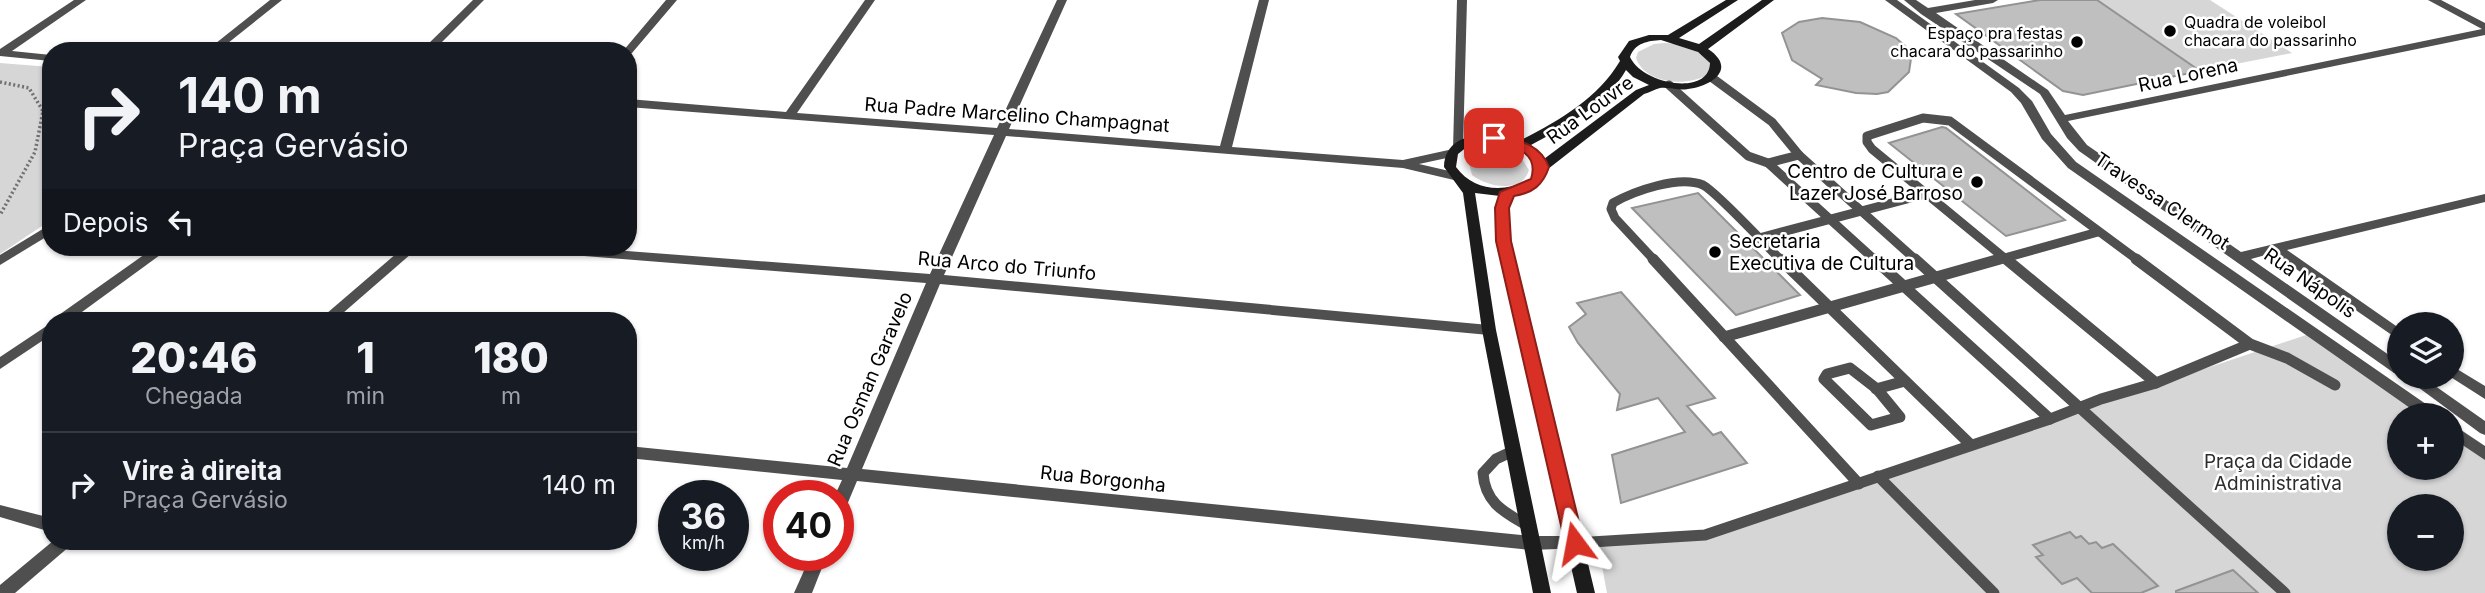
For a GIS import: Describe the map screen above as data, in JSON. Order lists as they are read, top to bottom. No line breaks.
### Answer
{"streets":{"street":["Rua Lorena","Rua Louvre","Rua Padre Marcelino Champagnat","Travessa Clermot","Rua Arco do Triunfo","Rua Nápolis","Rua Osman Garavelo","Rua Borgonha"]},"crossings":[["Rua Lorena","Rua Nápolis"],["Rua Louvre","Rua Padre Marcelino Champagnat"],["Rua Padre Marcelino Champagnat","Rua Osman Garavelo"],["Rua Arco do Triunfo","Rua Osman Garavelo"],["Rua Osman Garavelo","Rua Borgonha"]],"parks":["Praça da Cidade Administrativa"],"places":["Quadra de voleibol chacara do passarinho","Espaço pra festas chacara do passarinho","Centro de Cultura e Lazer José Barroso","Secretaria Executiva de Cultura"],"page":{"turn":["140 m","Praça Gervásio"],"then":"Depois","map_buttons":["+","−"],"eta":["20:46","Chegada","1","min","180","m"],"list":[{"name":"Vire à direita","note":"Praça Gervásio","value":"140 m"}],"speed":"36 km/h","limit":"40"}}
